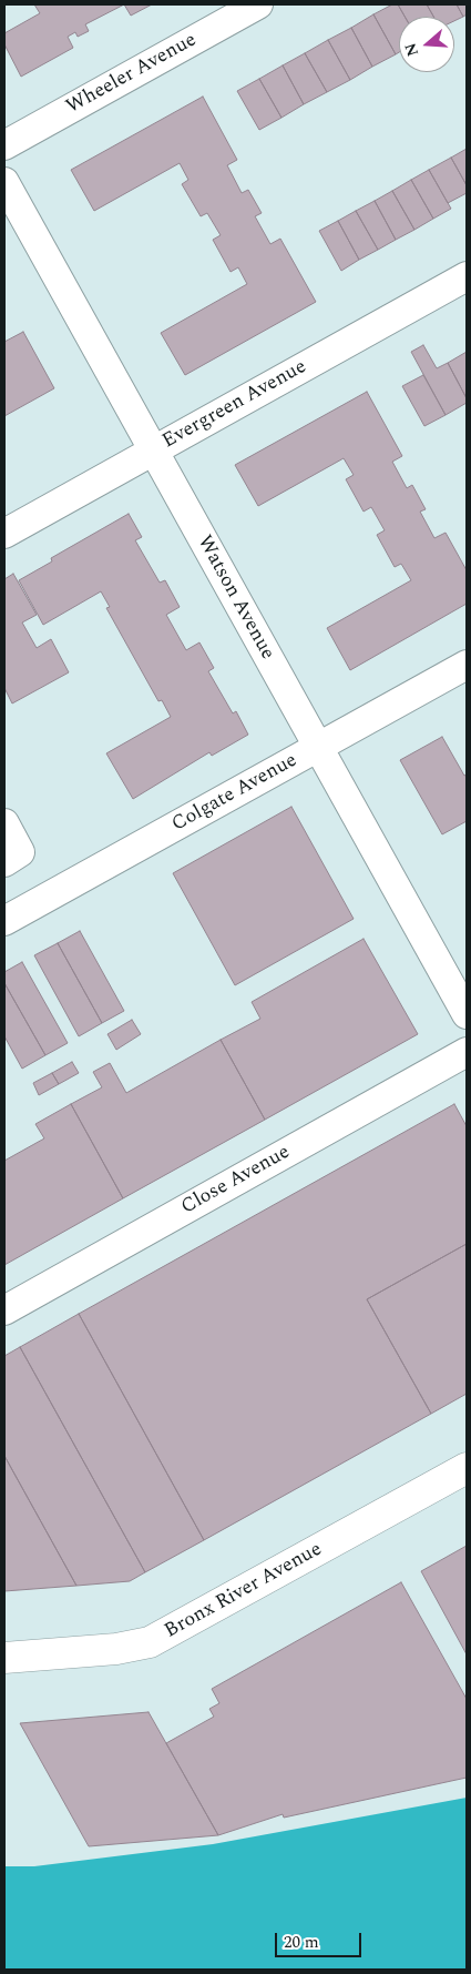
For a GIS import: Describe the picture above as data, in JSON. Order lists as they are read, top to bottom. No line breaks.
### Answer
{"streets":{"main road":["Bronx River Avenue"],"street":["Wheeler Avenue","Evergreen Avenue","Watson Avenue","Colgate Avenue","Close Avenue"]},"crossings":[["Evergreen Avenue","Watson Avenue"],["Watson Avenue","Colgate Avenue"]],"scale_bar":"20 m","north":"left"}
